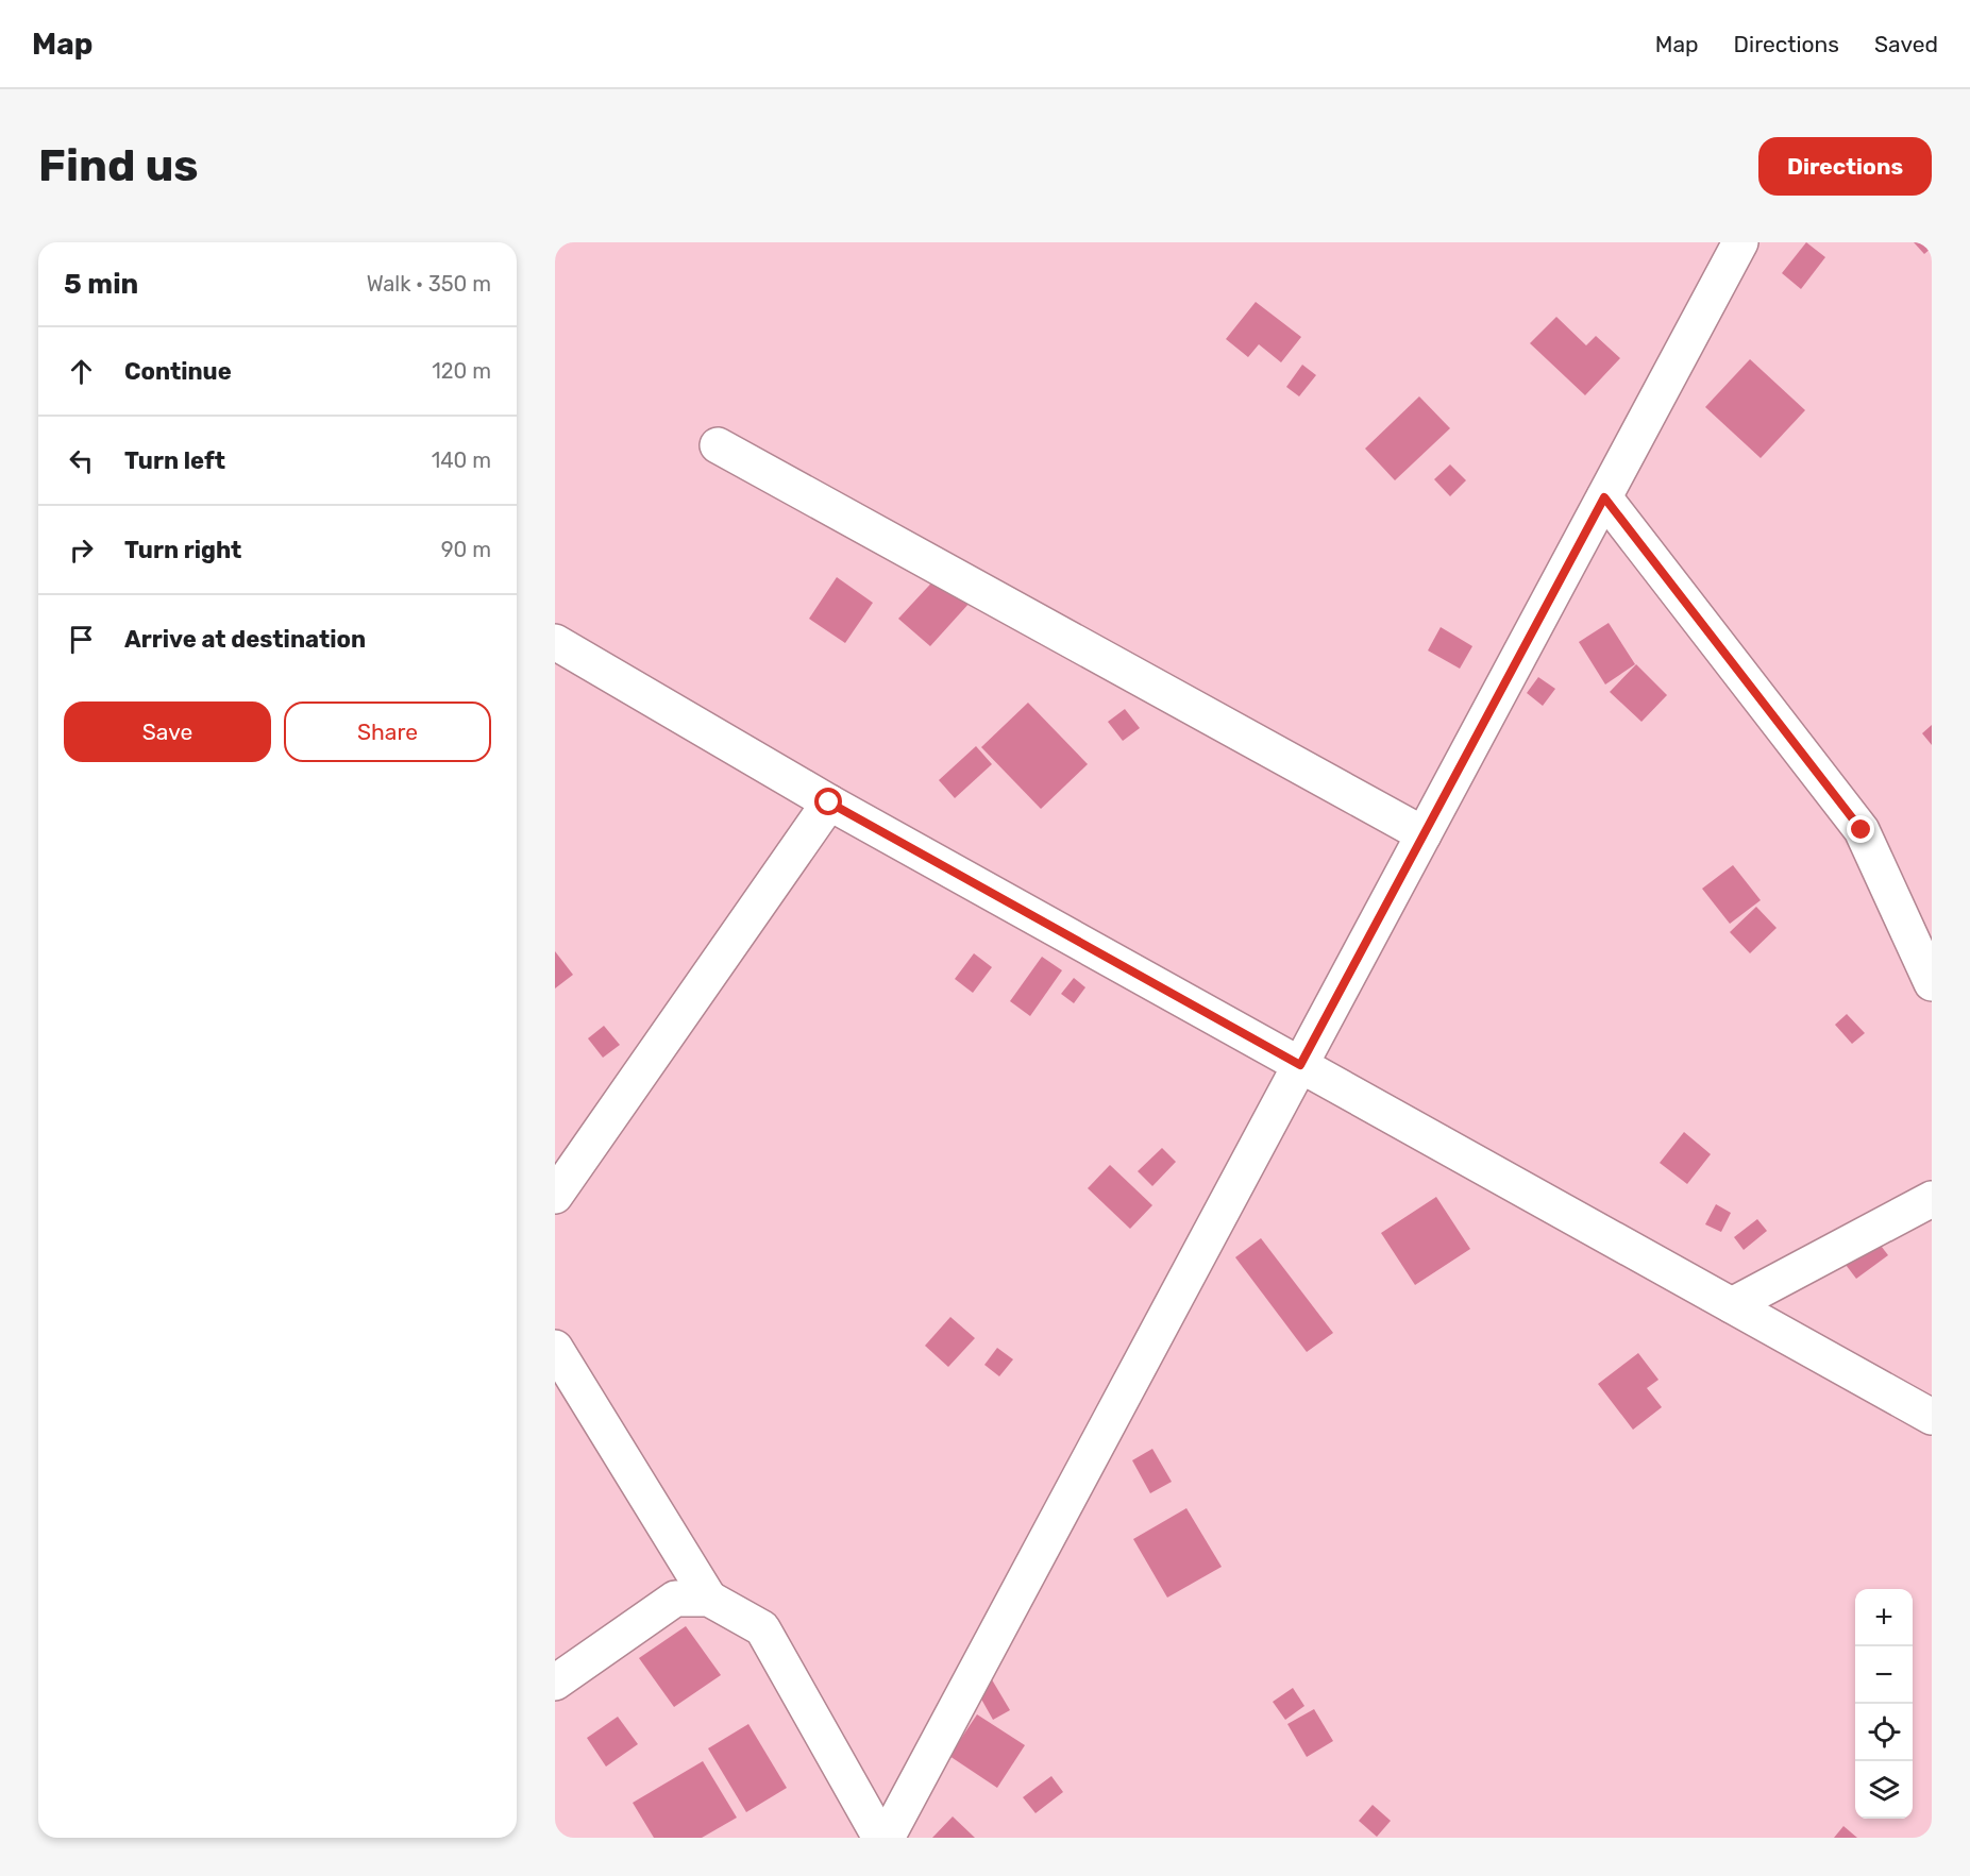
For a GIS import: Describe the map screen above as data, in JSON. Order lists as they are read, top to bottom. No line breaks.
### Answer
{"page":{"header":"Map","nav":["Map","Directions","Saved"],"buttons":["Directions",["Save","Share"]],"title":"Find us","heading":["5 min","Walk · 350 m"],"list":[["Continue","120 m"],["Turn left","140 m"],["Turn right","90 m"],"Arrive at destination"],"map_buttons":["+","−"]}}
